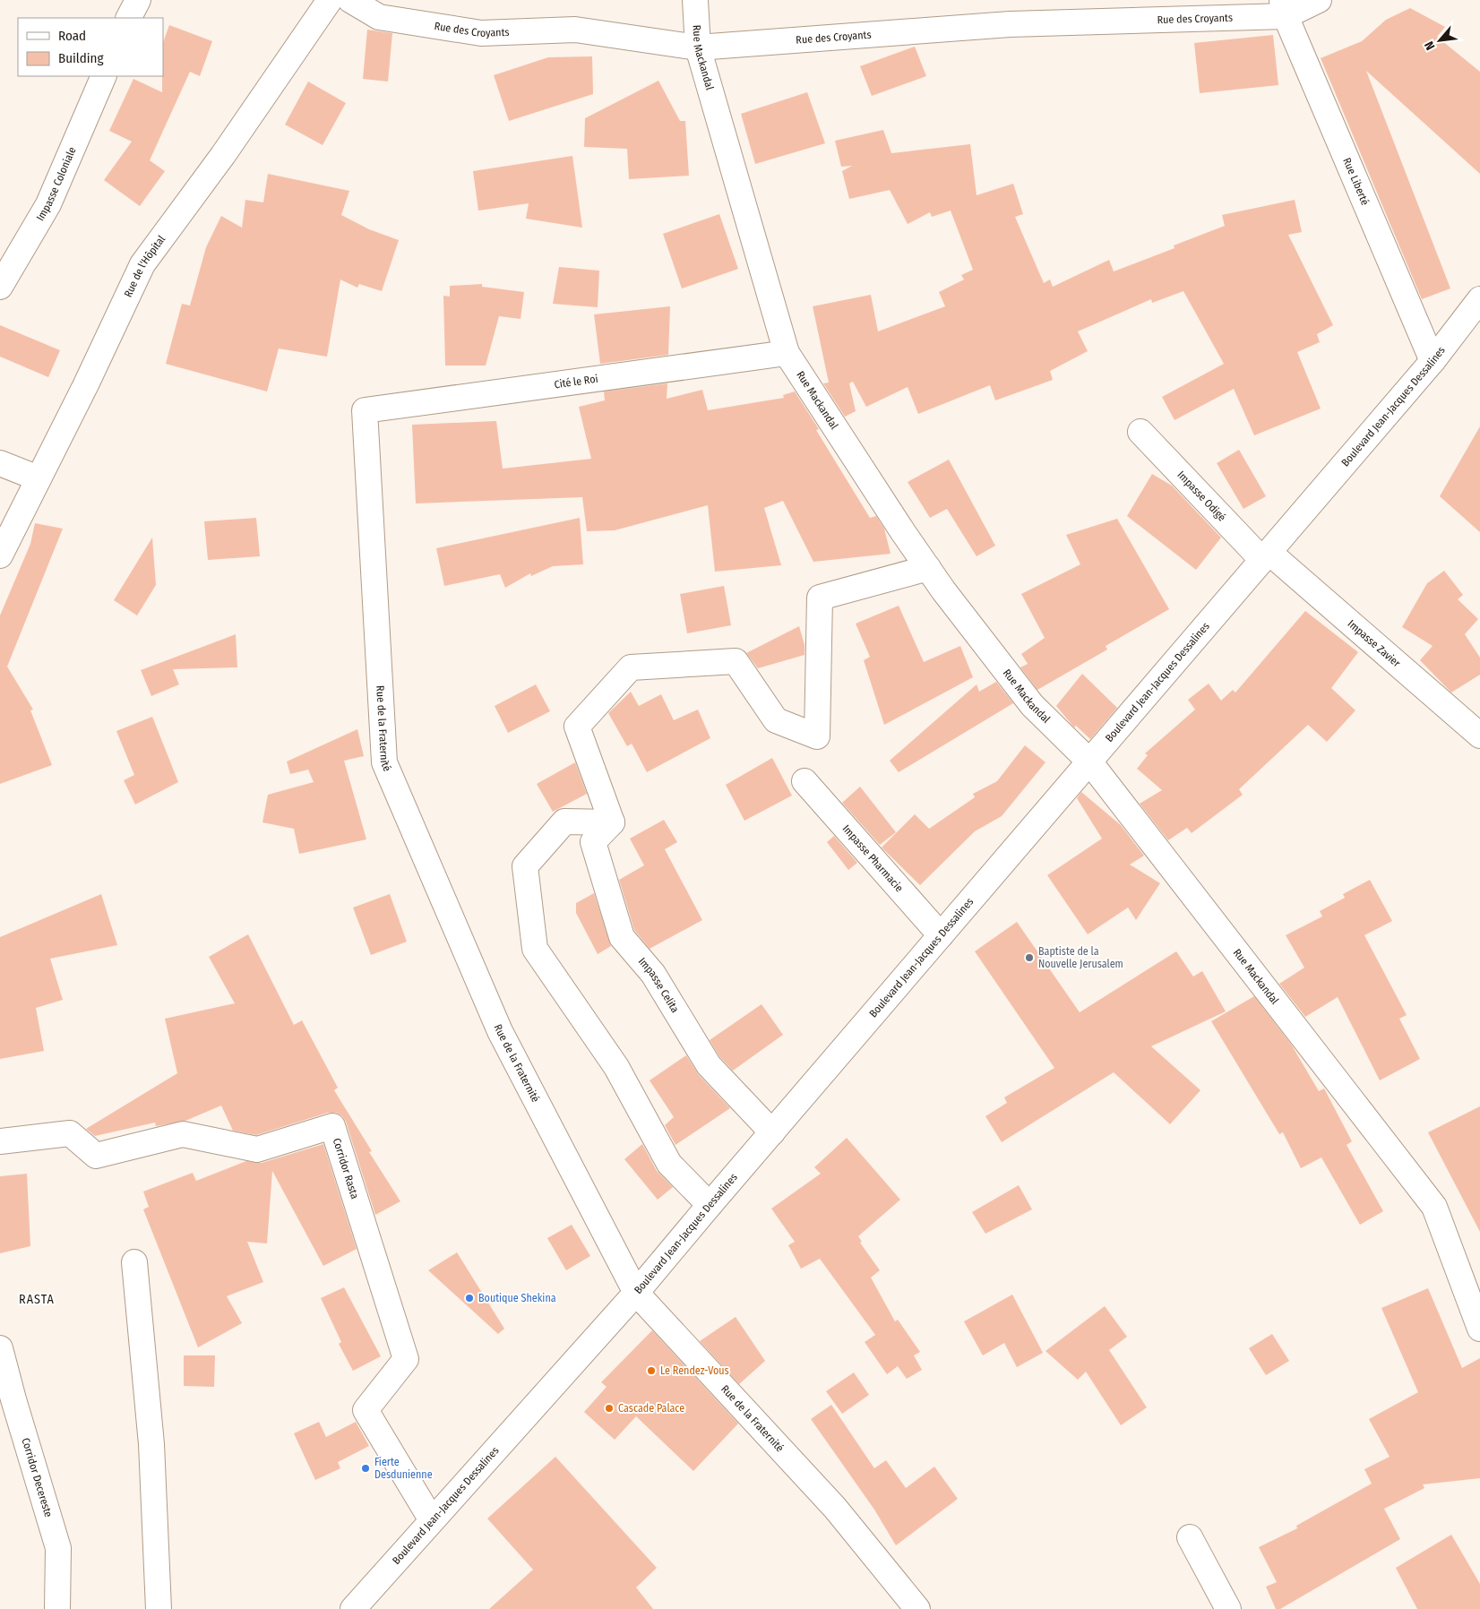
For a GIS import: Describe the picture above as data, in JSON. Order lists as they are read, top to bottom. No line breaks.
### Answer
{"streets":{"street":["Rue des Croyants","Rue Mackandal","Rue Liberté","Impasse Coloniale","Rue de l'Hôpital","Cité le Roi","Boulevard Jean-Jacques Dessalines","Impasse Odigé","Impasse Zavier","Rue de la Fraternité","Impasse Pharmacie","Impasse Celita","Corridor Rasta","Corridor Decereste"]},"crossings":[["Rue des Croyants","Rue Mackandal"],["Rue des Croyants","Rue Liberté"],["Rue Mackandal","Cité le Roi"],["Rue Mackandal","Boulevard Jean-Jacques Dessalines"],["Rue Liberté","Boulevard Jean-Jacques Dessalines"],["Cité le Roi","Rue de la Fraternité"],["Boulevard Jean-Jacques Dessalines","Impasse Odigé"],["Boulevard Jean-Jacques Dessalines","Impasse Zavier"],["Boulevard Jean-Jacques Dessalines","Rue de la Fraternité"],["Boulevard Jean-Jacques Dessalines","Impasse Pharmacie"],["Boulevard Jean-Jacques Dessalines","Impasse Celita"],["Boulevard Jean-Jacques Dessalines","Corridor Rasta"],["Impasse Odigé","Impasse Zavier"]],"districts":["RASTA"],"places":["Baptiste de la Nouvelle Jerusalem","Boutique Shekina","Le Rendez-Vous","Cascade Palace","Fierte Desdunienne"],"legend":["Road","Building"],"north":"bottom left"}
